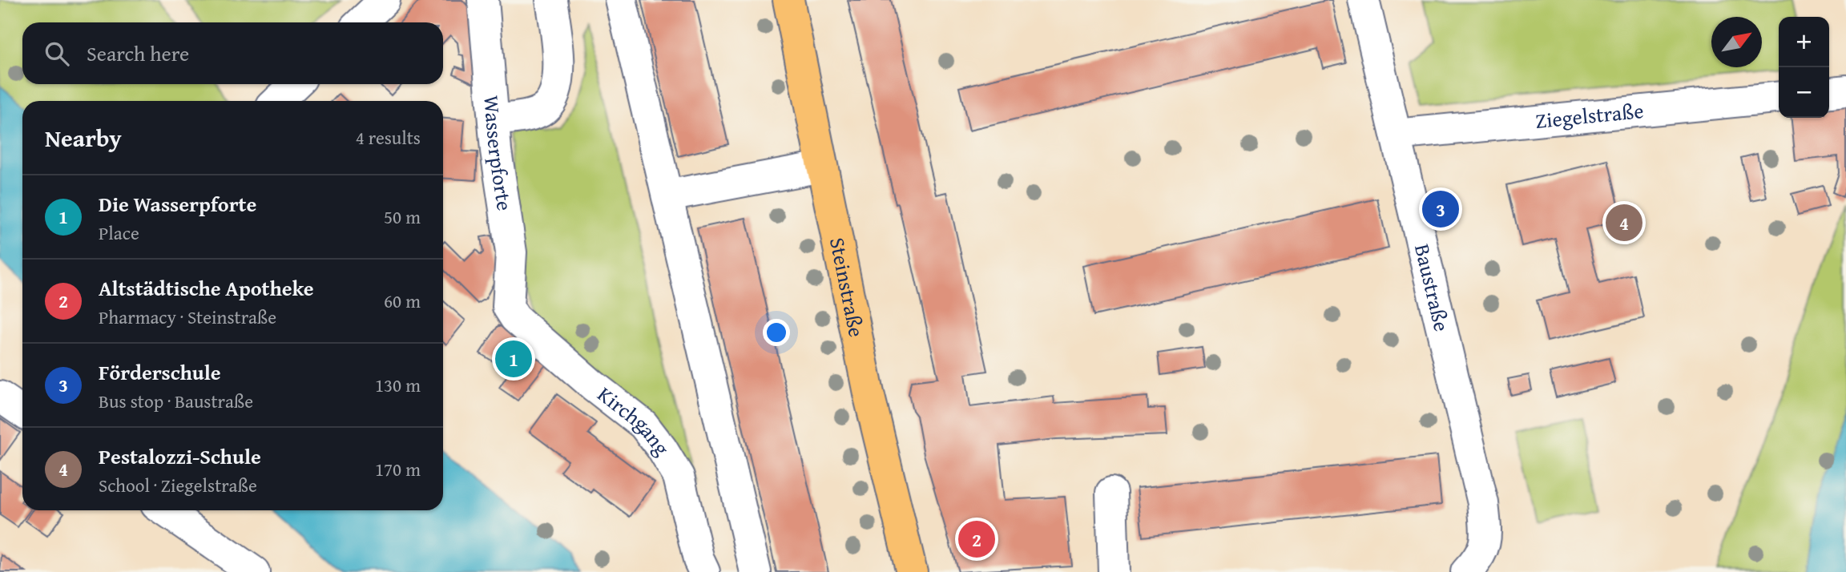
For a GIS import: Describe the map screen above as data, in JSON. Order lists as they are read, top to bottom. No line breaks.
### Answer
{"streets":{"main road":["Steinstraße"],"street":["Ziegelstraße","Wasserpforte","Baustraße","Kirchgang"]},"crossings":[["Ziegelstraße","Baustraße"],["Wasserpforte","Kirchgang"]],"north":"top right","page":{"map_buttons":["+","−"],"search":"Search here","heading":["Nearby","4 results"],"list":[{"mark":"1","name":"Die Wasserpforte","note":"Place","value":"50 m"},{"mark":"2","name":"Altstädtische Apotheke","note":"Pharmacy · Steinstraße","value":"60 m"},{"mark":"3","name":"Förderschule","note":"Bus stop · Baustraße","value":"130 m"},{"mark":"4","name":"Pestalozzi-Schule","note":"School · Ziegelstraße","value":"170 m"}],"pins":["3","4","1","2"]}}
